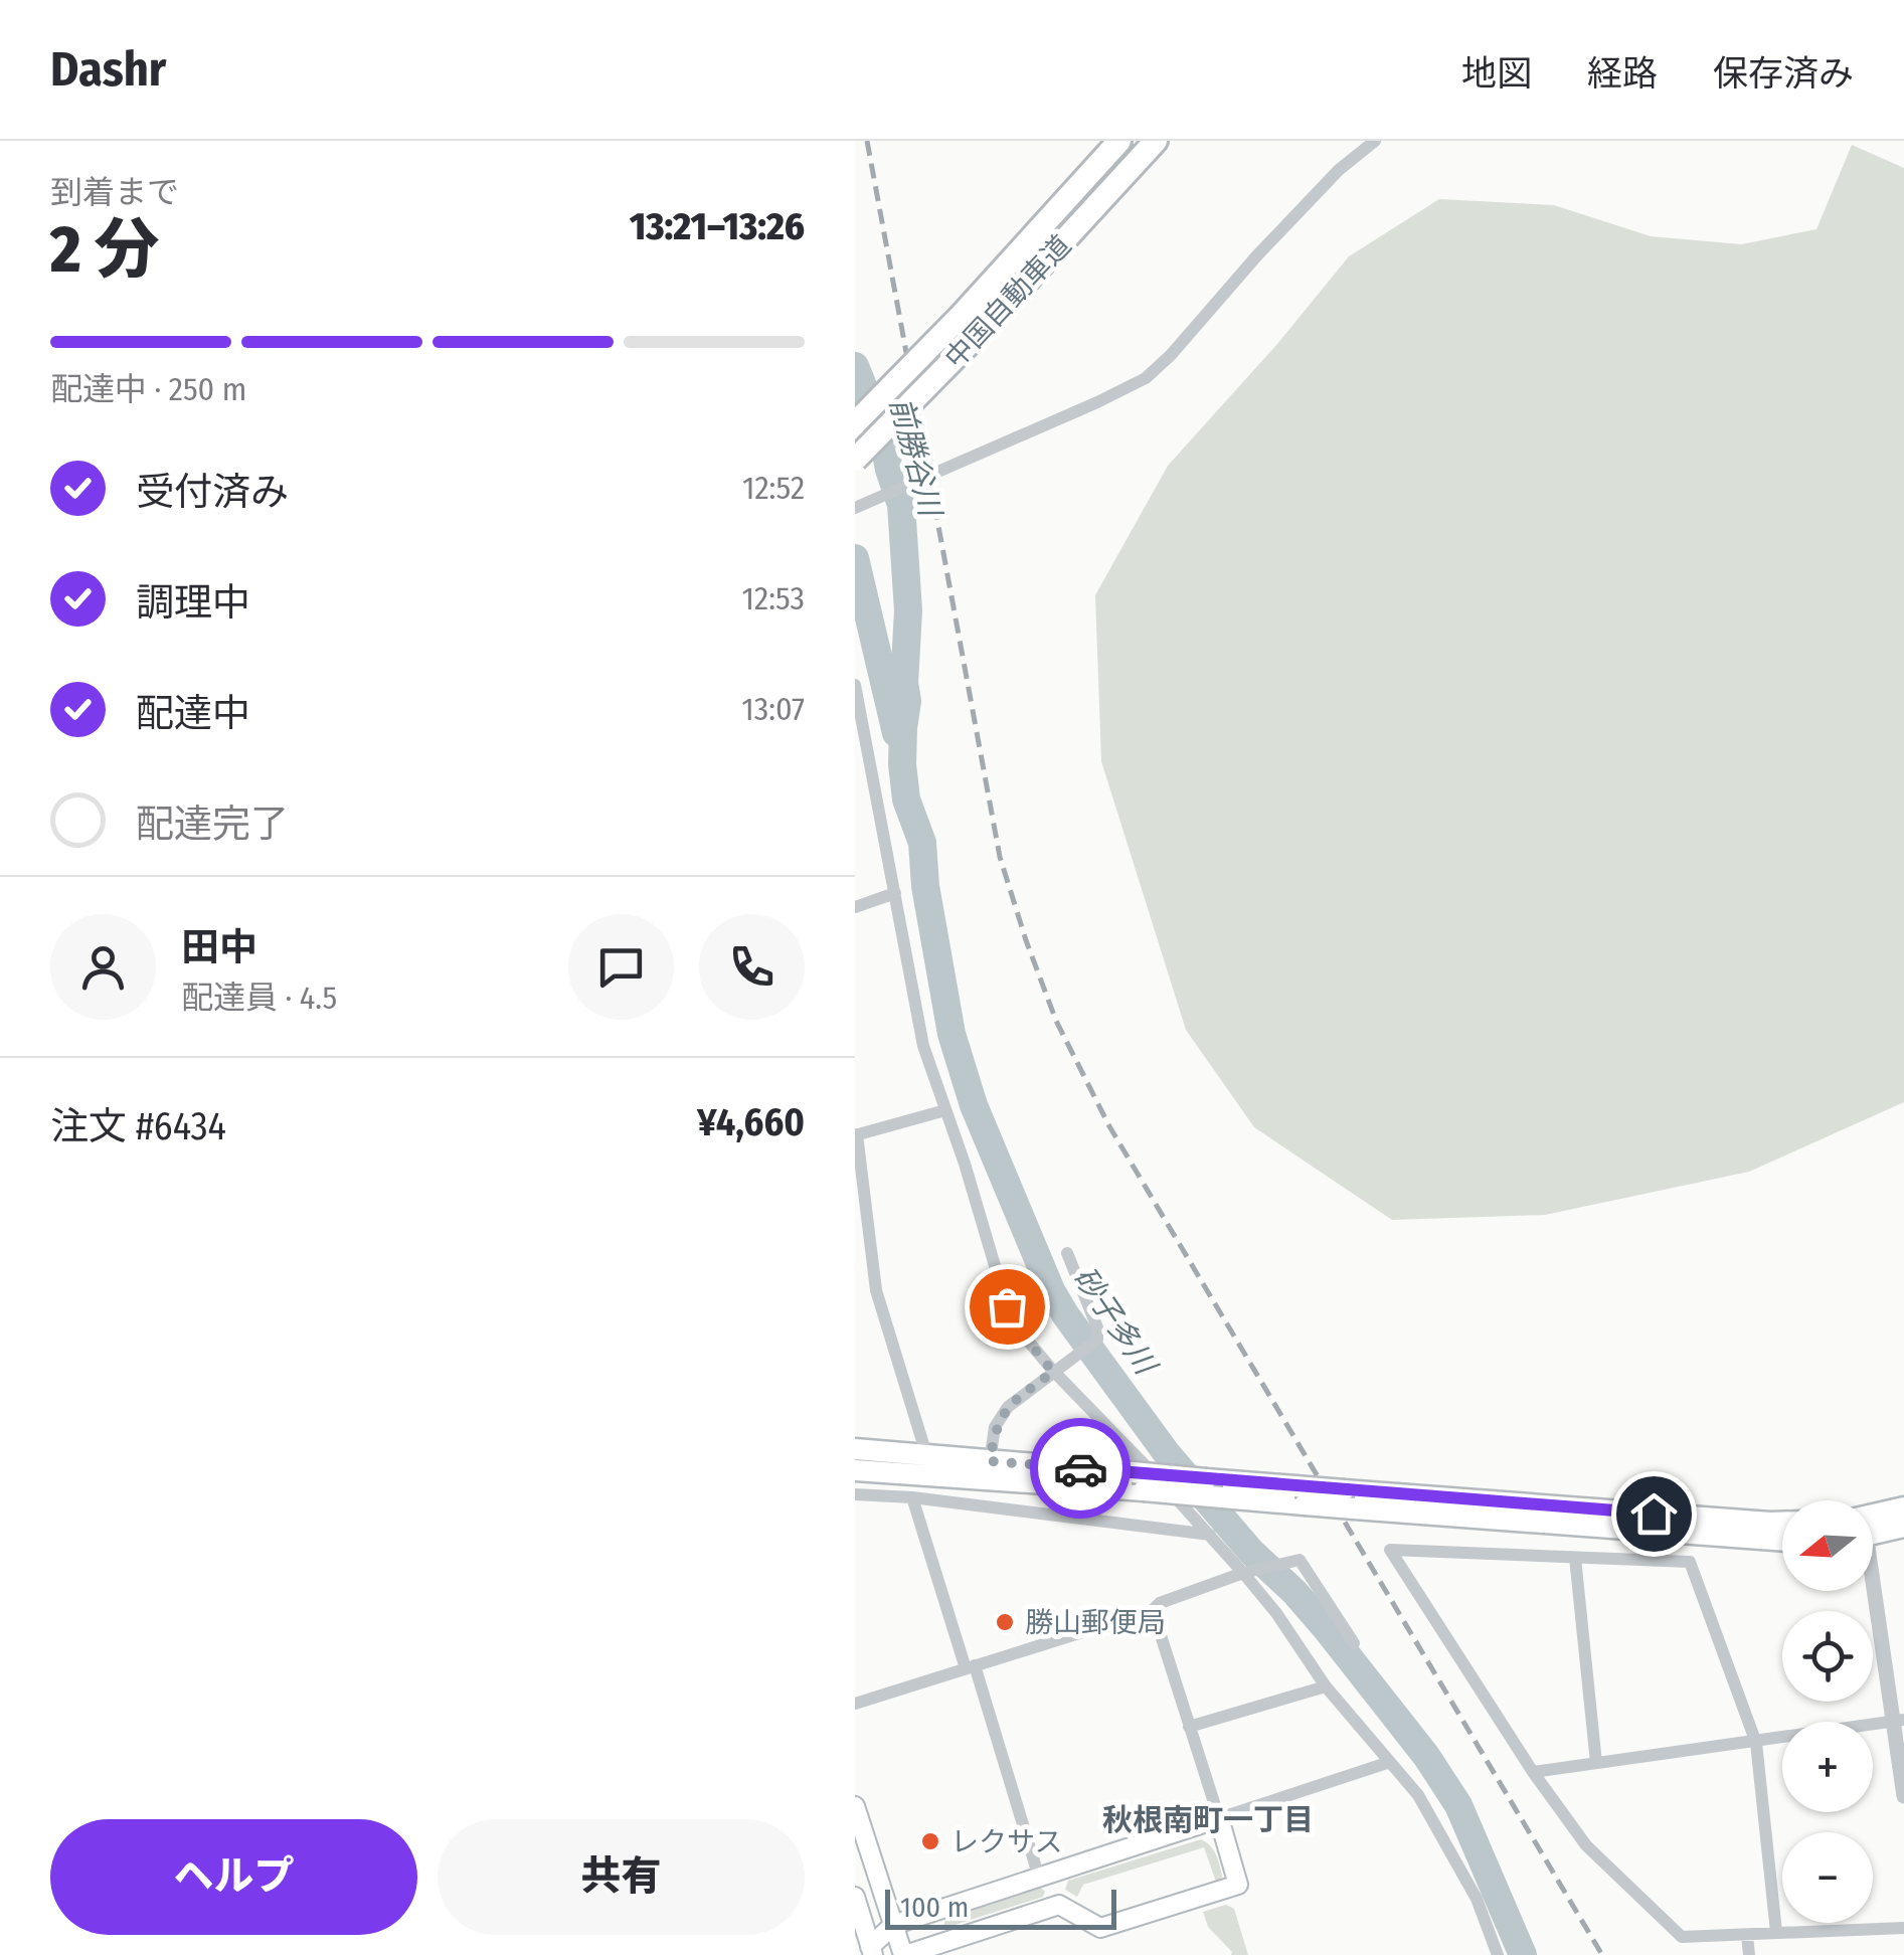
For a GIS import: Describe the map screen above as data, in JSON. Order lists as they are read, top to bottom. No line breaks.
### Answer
{"streets":{"highway":["中国自動車道"]},"districts":["秋根南町一丁目"],"water":["前勝谷川","砂子多川"],"places":["勝山郵便局","レクサス"],"scale_bar":"100 m","north":"left","page":{"header":"Dashr","nav":["地図","経路","保存済み"],"heading":["2 分","到着まで","13:21–13:26"],"panel":["田中","配達員 · 4.5","注文 #6434","¥4,660"],"bar":"配達中 · 250 m","list":[["受付済み","12:52"],["調理中","12:53"],["配達中","13:07"],"配達完了"],"map_buttons":["+","−"],"buttons":["ヘルプ","共有"],"scale":"100 m"}}
